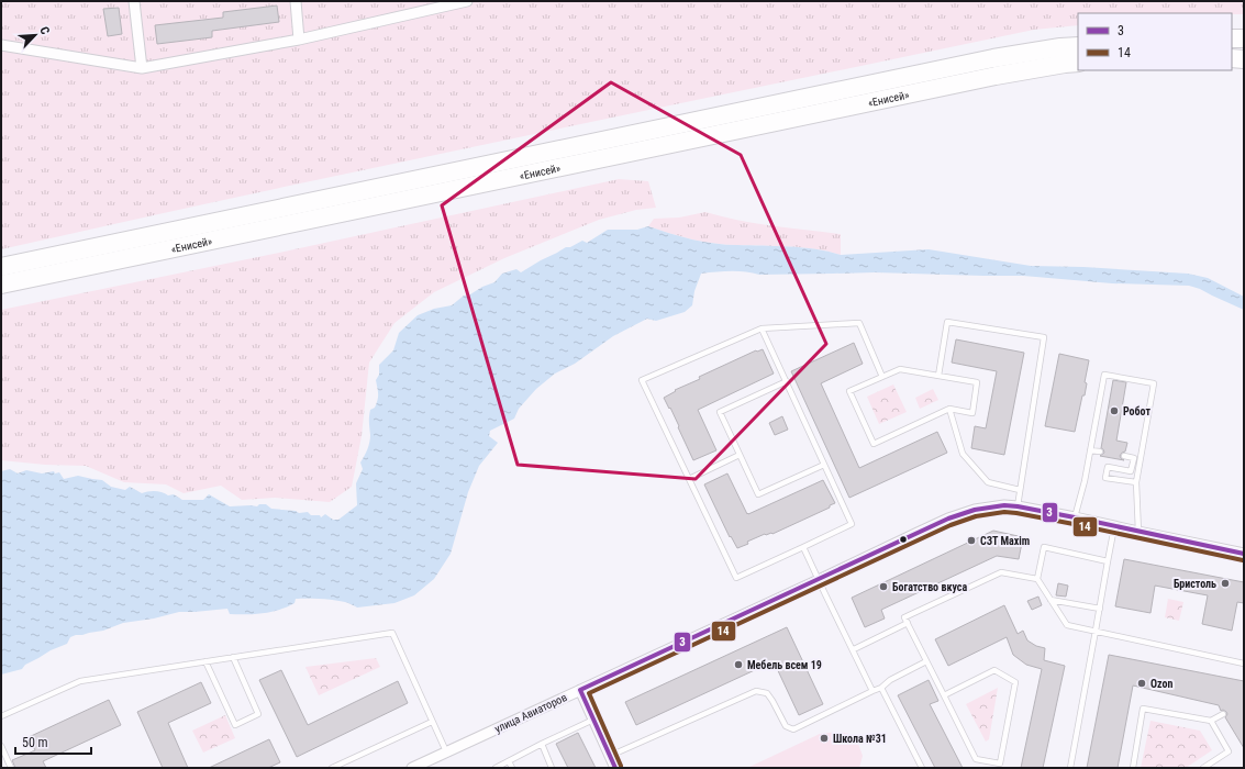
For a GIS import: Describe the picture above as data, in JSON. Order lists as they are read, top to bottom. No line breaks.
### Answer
{"streets":{"highway":["«Енисей»"],"street":["улица Авиаторов"]},"places":["Робот","СЗТ Maxim","Бристоль","Богатство вкуса","Мебель всем 19","Ozon","Школа №31"],"lines":["transit line 3","transit line 14"],"legend":["3","14"],"scale_bar":"50 m","north":"top right"}
